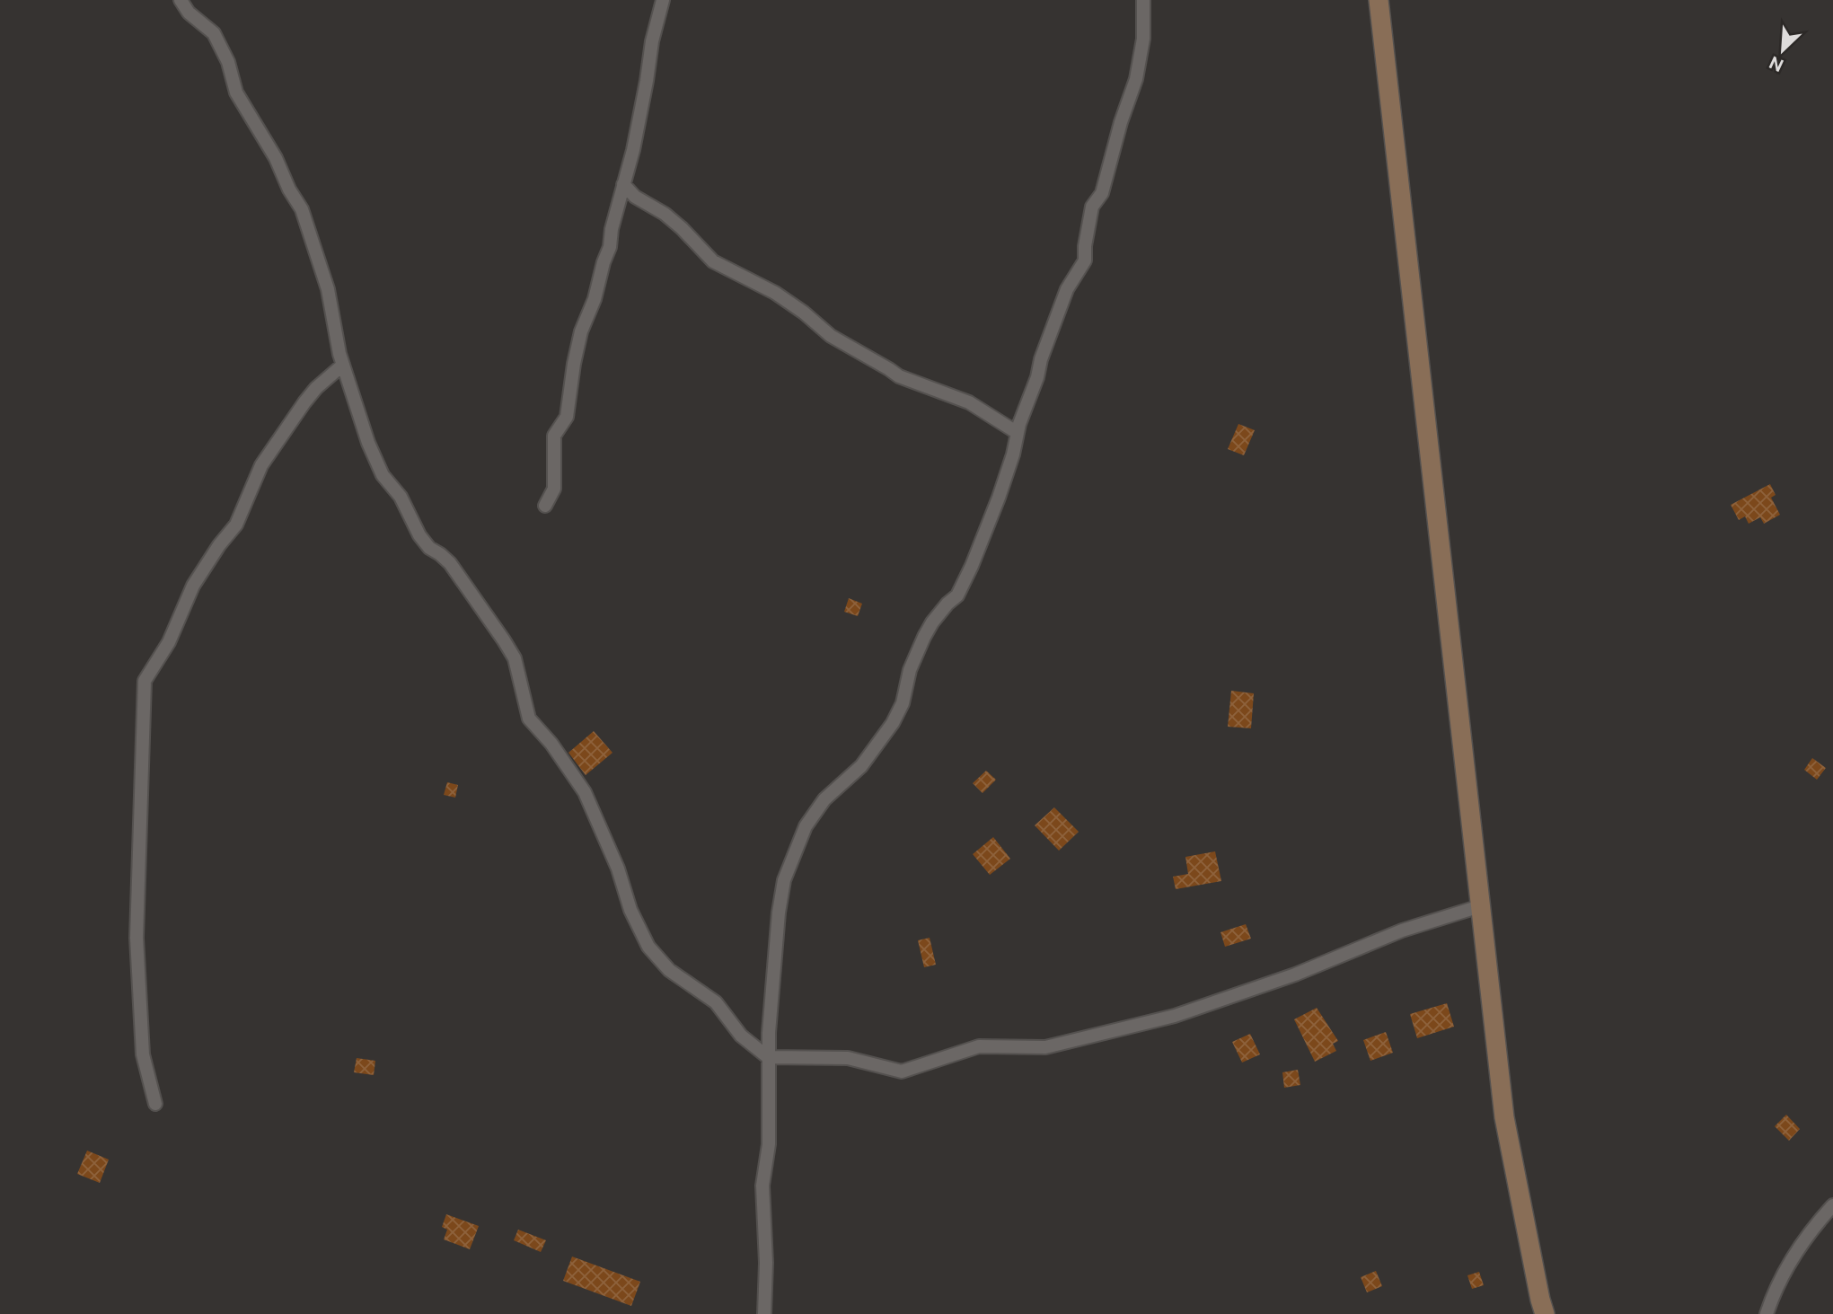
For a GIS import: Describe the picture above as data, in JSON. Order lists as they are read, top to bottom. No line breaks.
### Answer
{"north":"bottom left"}
